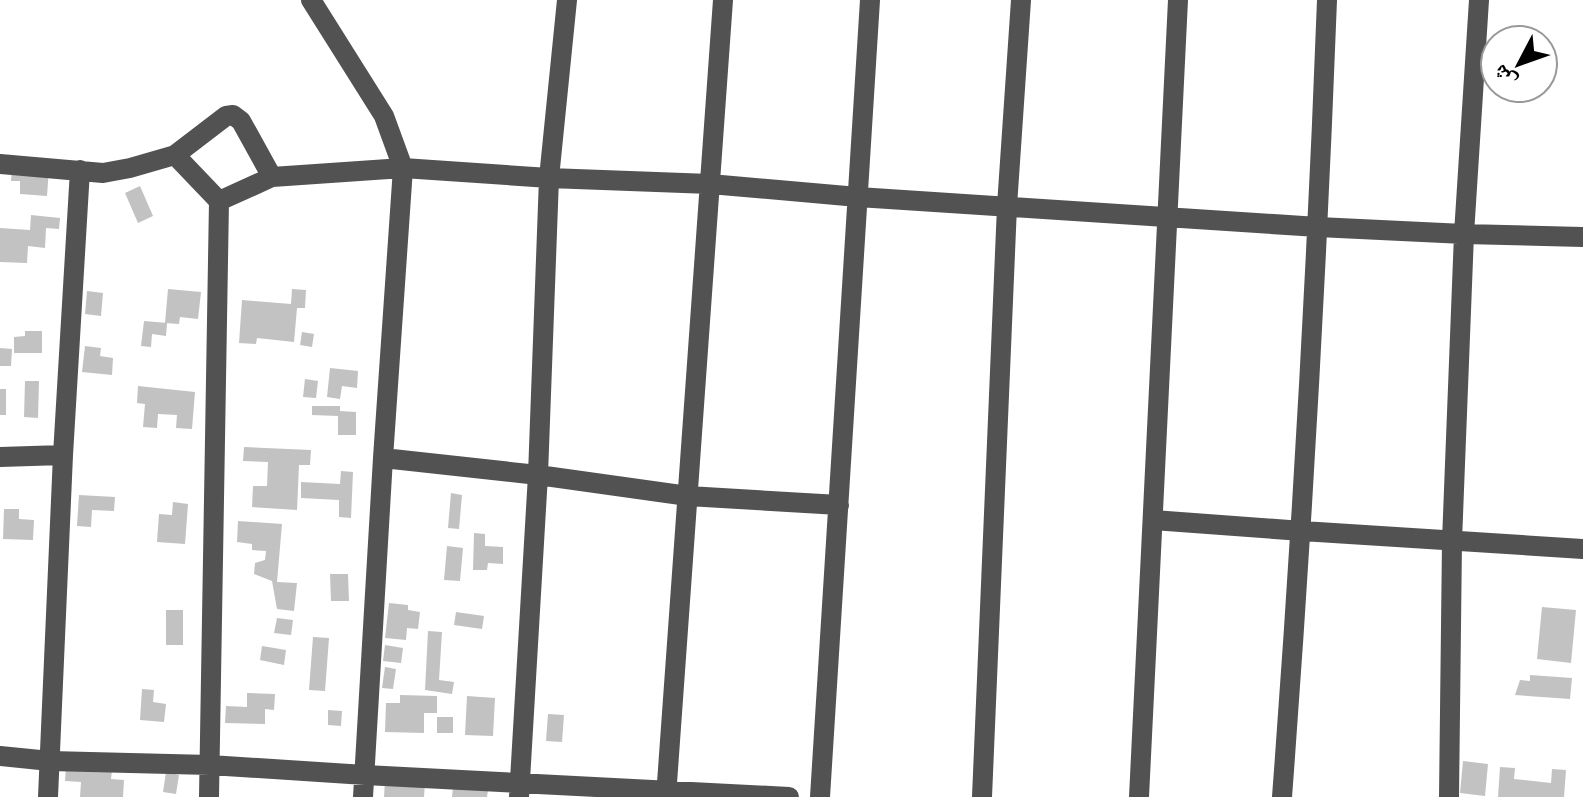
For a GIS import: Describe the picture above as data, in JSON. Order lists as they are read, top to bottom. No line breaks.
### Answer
{"north":"bottom left"}
